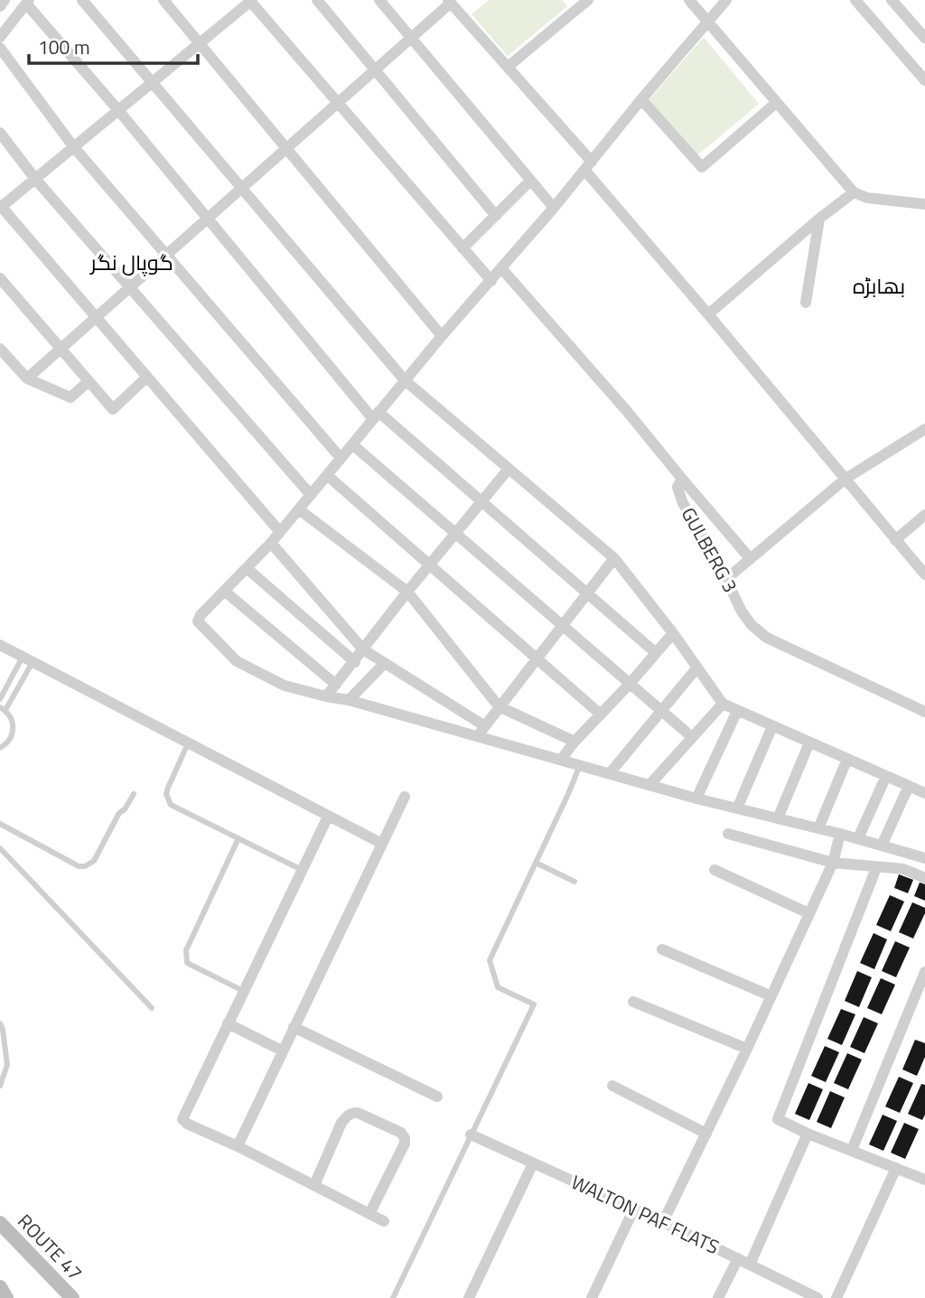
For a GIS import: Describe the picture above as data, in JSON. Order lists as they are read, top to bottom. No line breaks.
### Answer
{"streets":{"street":["GULBERG 3","WALTON PAF FLATS","ROUTE 47"]},"districts":["گوپال نگر","بھابڑہ"],"scale_bar":"100 m"}
